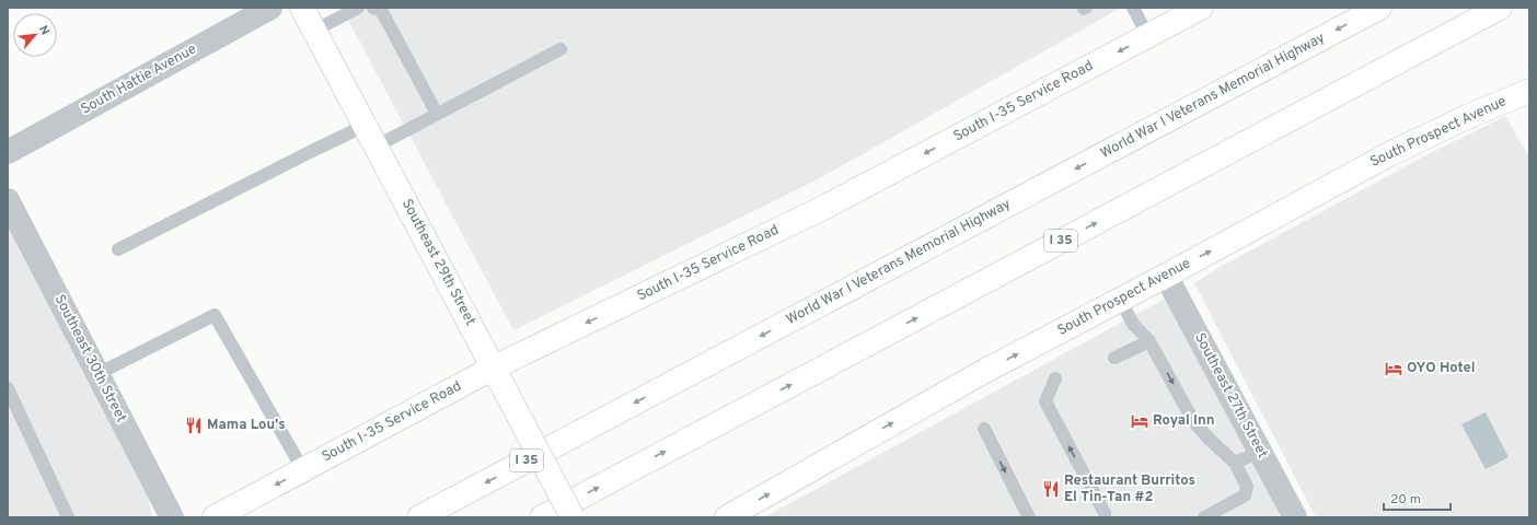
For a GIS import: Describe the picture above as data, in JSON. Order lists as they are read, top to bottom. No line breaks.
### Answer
{"streets":{"main road":["World War I Veterans Memorial Highway","South I-35 Service Road","South Prospect Avenue","I 35","Southeast 29th Street"],"street":["South Hattie Avenue","Southeast 30th Street","Southeast 27th Street"]},"crossings":[["South I-35 Service Road","Southeast 29th Street"],["South Prospect Avenue","Southeast 27th Street"]],"places":{"hotel":["OYO Hotel","Royal Inn"],"restaurant":["Mama Lou's","Restaurant Burritos El Tin-Tan #2"]},"scale_bar":"20 m","north":"top right"}
